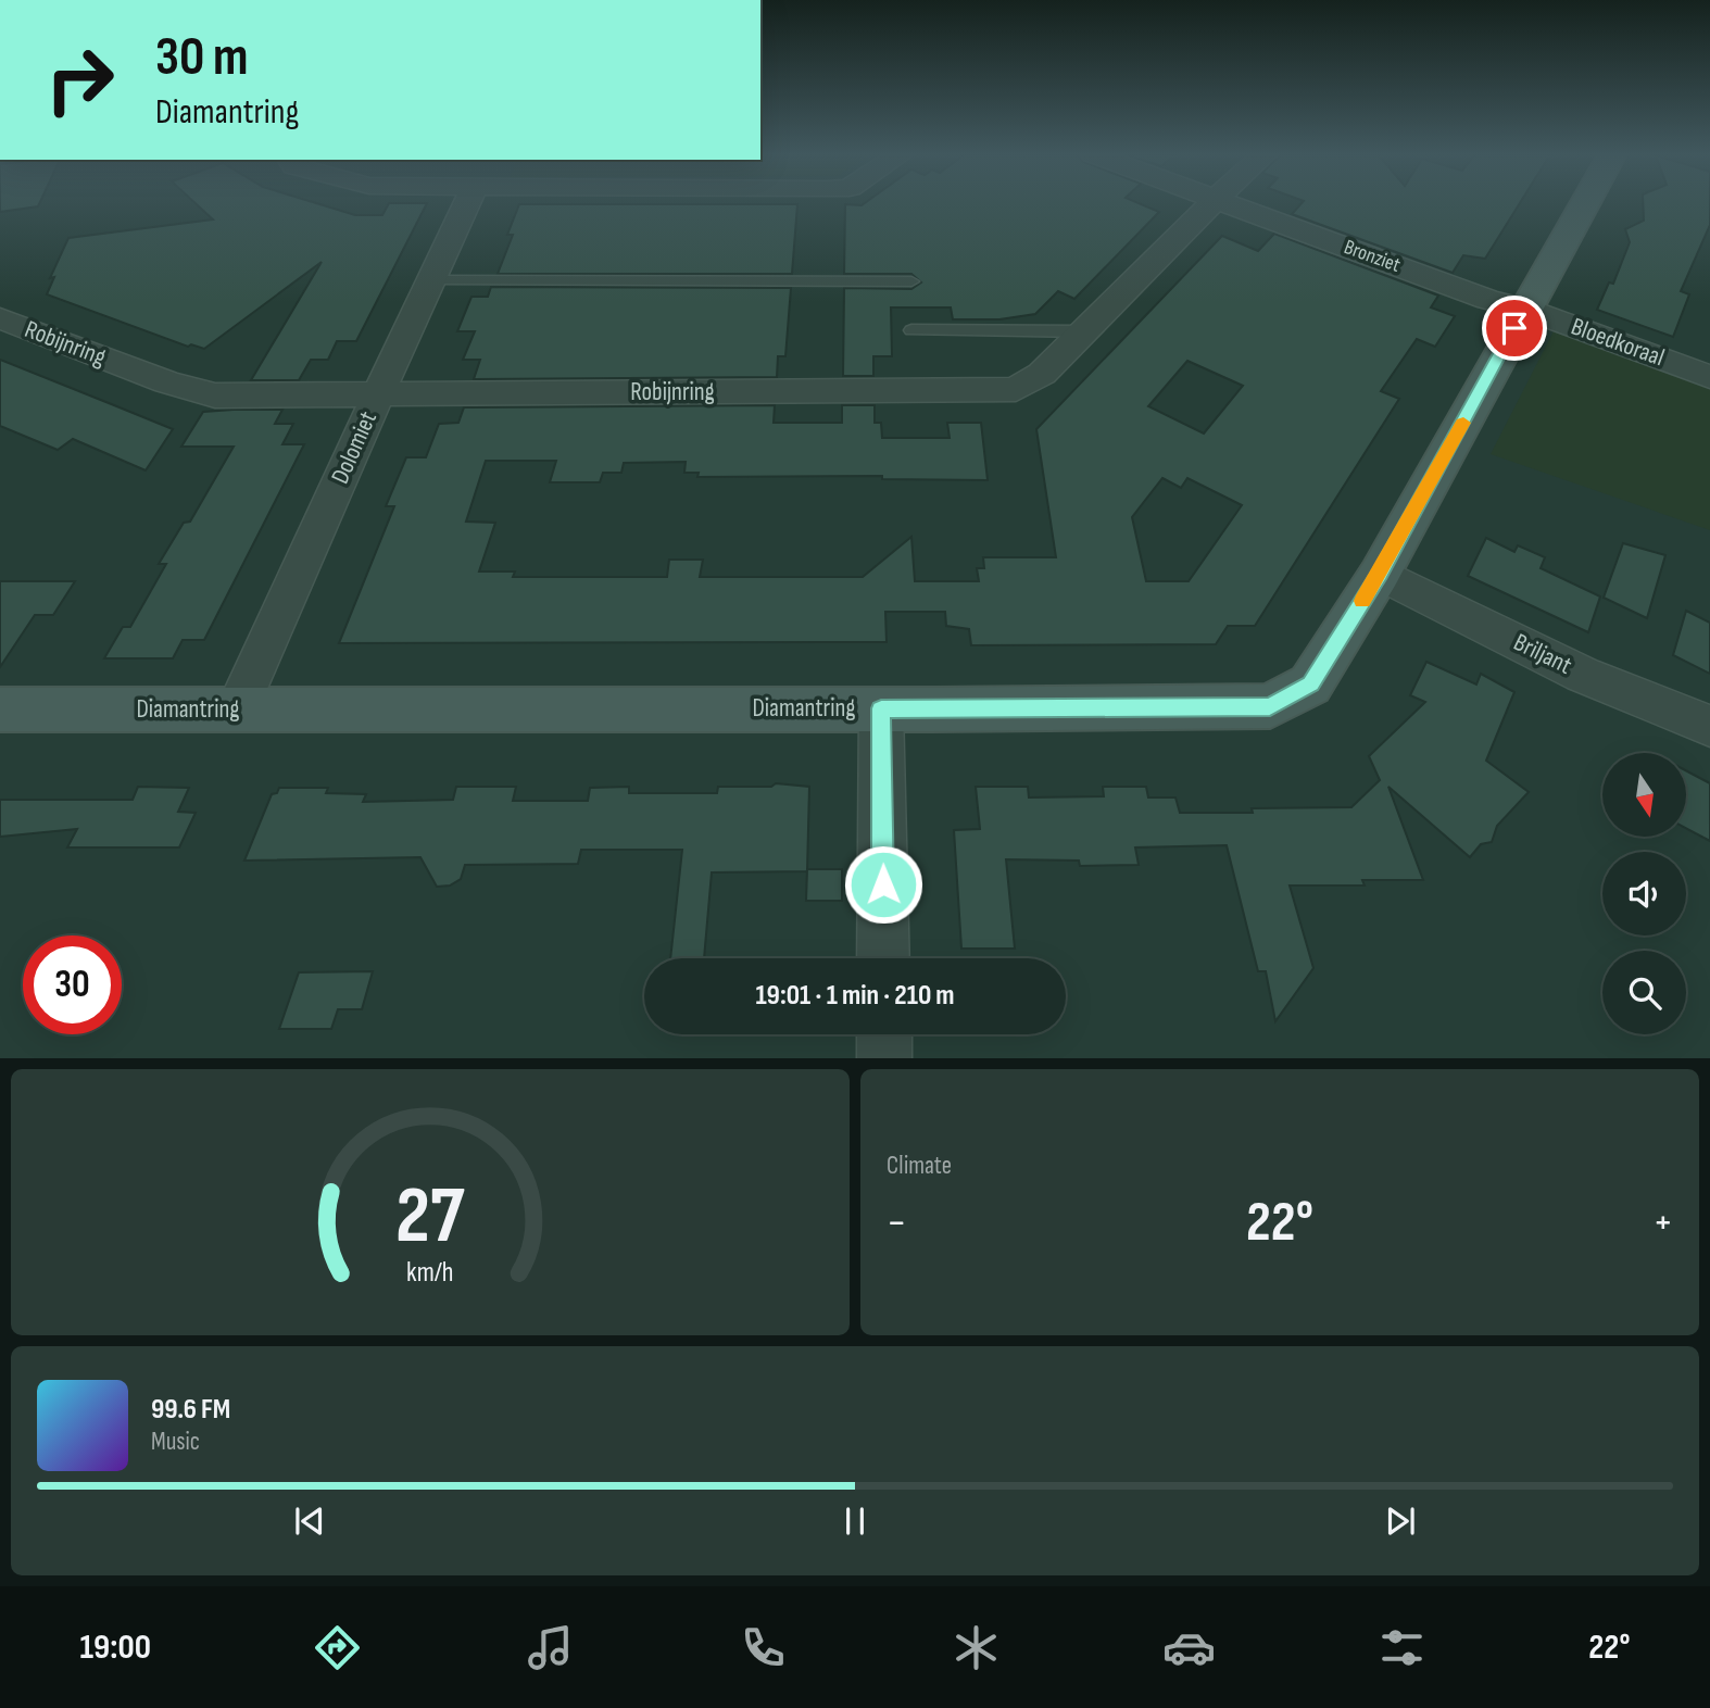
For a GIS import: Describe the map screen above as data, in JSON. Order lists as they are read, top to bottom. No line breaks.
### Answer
{"streets":{"street":["Bronziet","Bloedkoraal","Robijnring","Dolomiet","Briljant","Diamantring"]},"crossings":[["Bronziet","Bloedkoraal"],["Bronziet","Diamantring"],["Bloedkoraal","Diamantring"],["Robijnring","Dolomiet"],["Dolomiet","Diamantring"],["Briljant","Diamantring"]],"north":"bottom","page":{"turn":["30 m","Diamantring"],"limit":"30","trip":"19:01 · 1 min · 210 m","tile":"Climate","heat":["−","22°","+"],"song":["99.6 FM","Music"],"tabs":["19:00","22°"],"gauge":["27","km/h"]}}
